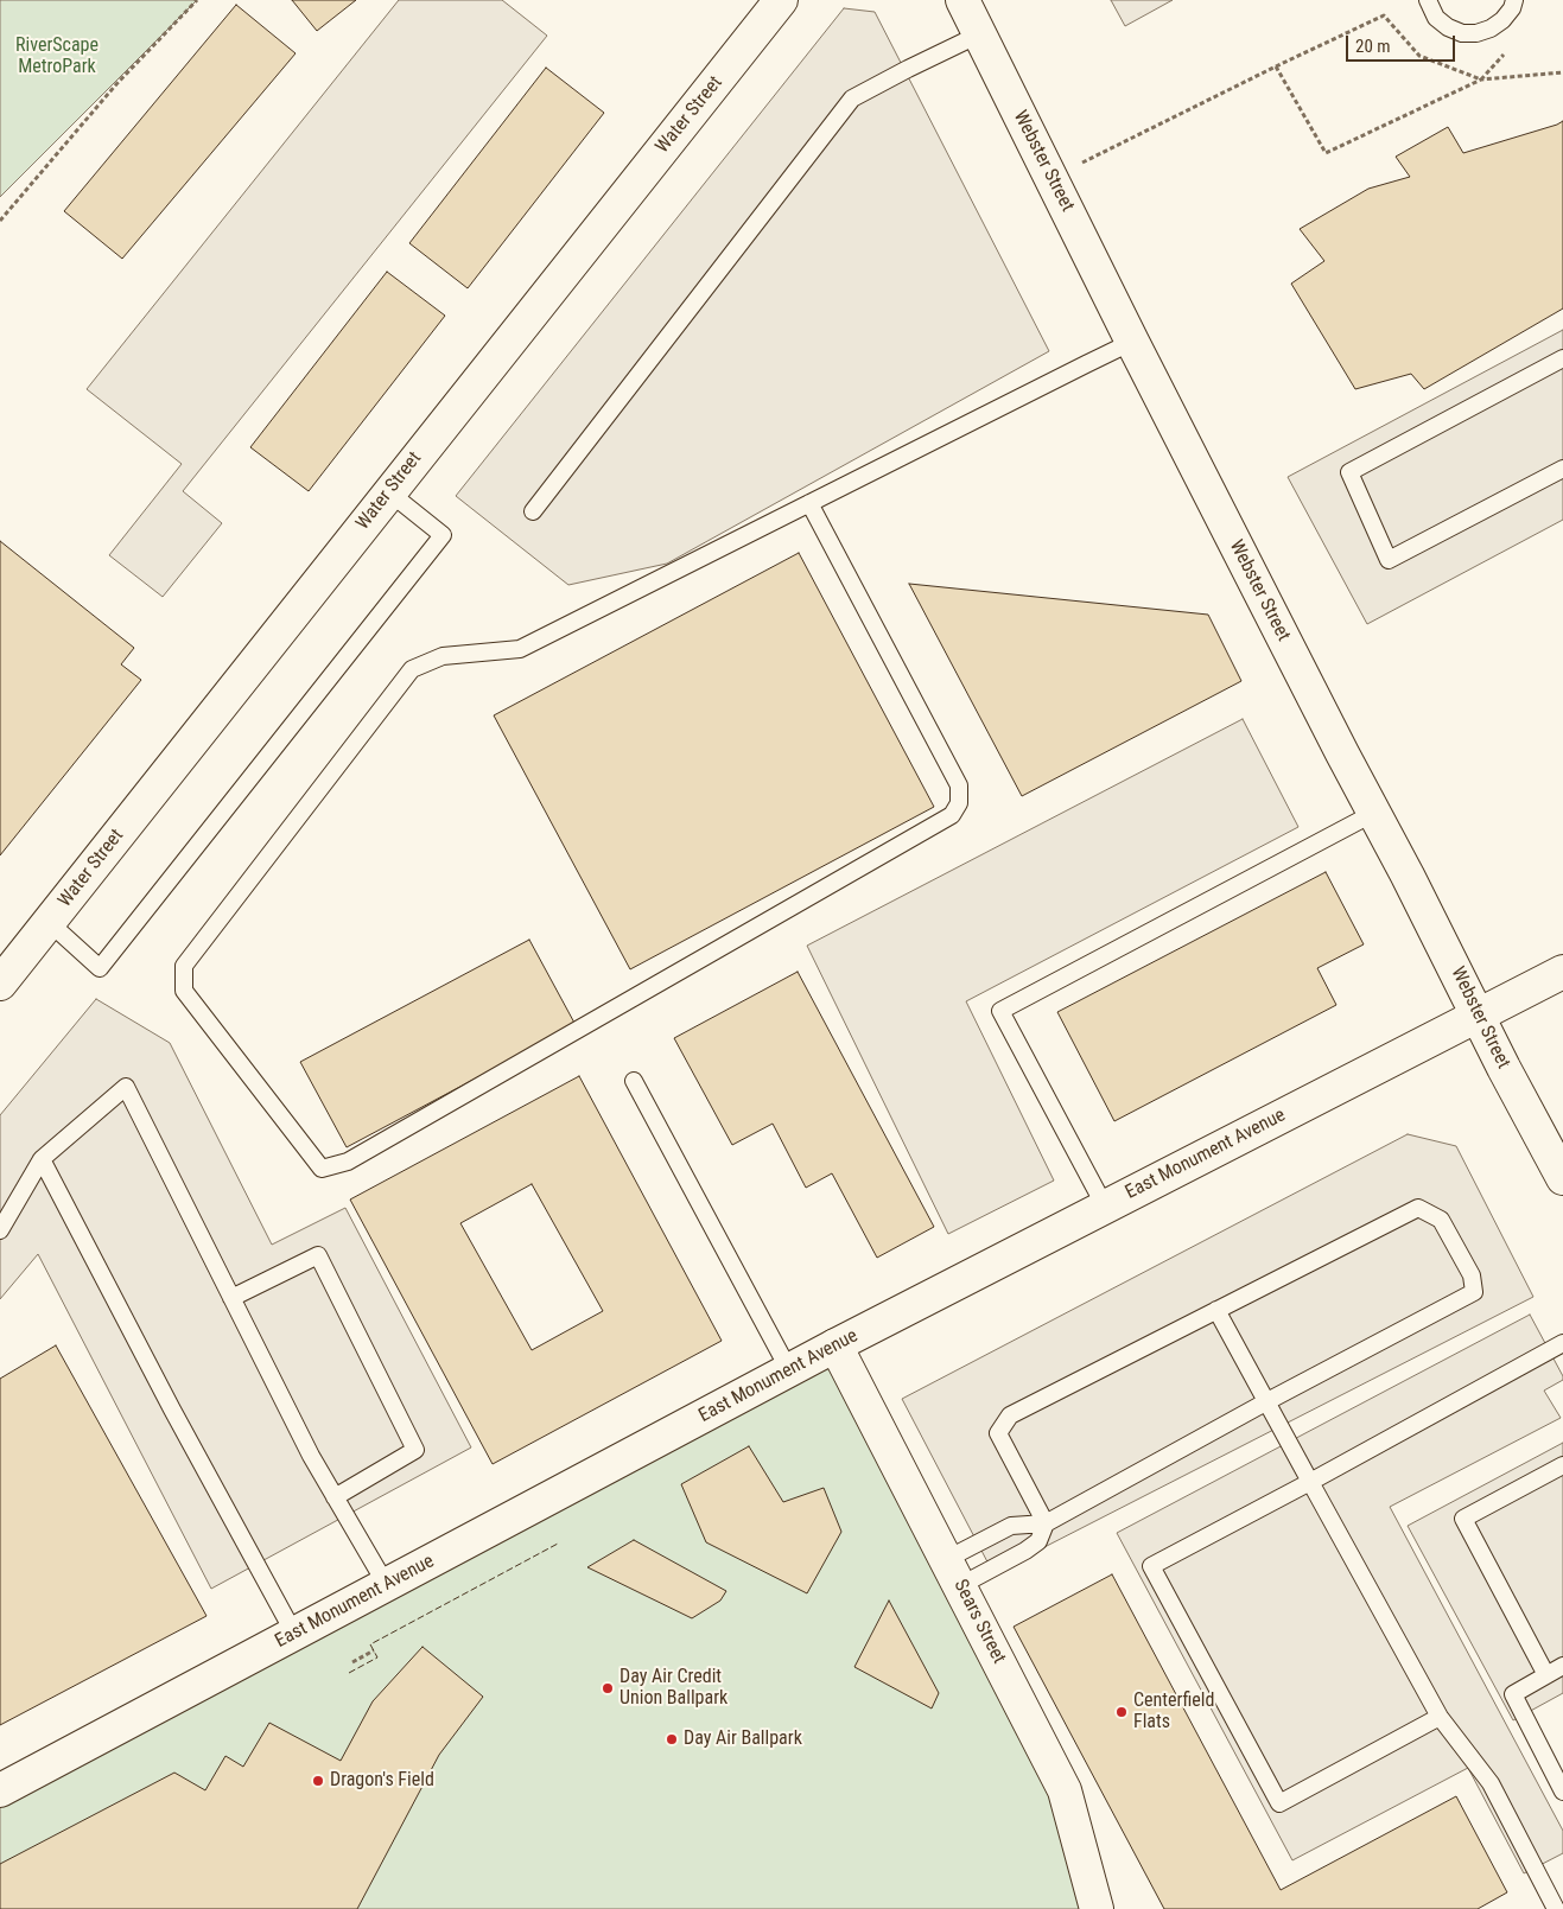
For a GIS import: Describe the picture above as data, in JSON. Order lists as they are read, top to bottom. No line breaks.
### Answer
{"streets":{"street":["Water Street","Webster Street","East Monument Avenue","Sears Street"]},"crossings":[["Webster Street","East Monument Avenue"],["East Monument Avenue","Sears Street"]],"parks":["RiverScape MetroPark"],"places":["Day Air Credit Union Ballpark","Centerfield Flats","Day Air Ballpark","Dragon's Field"],"scale_bar":"20 m"}
